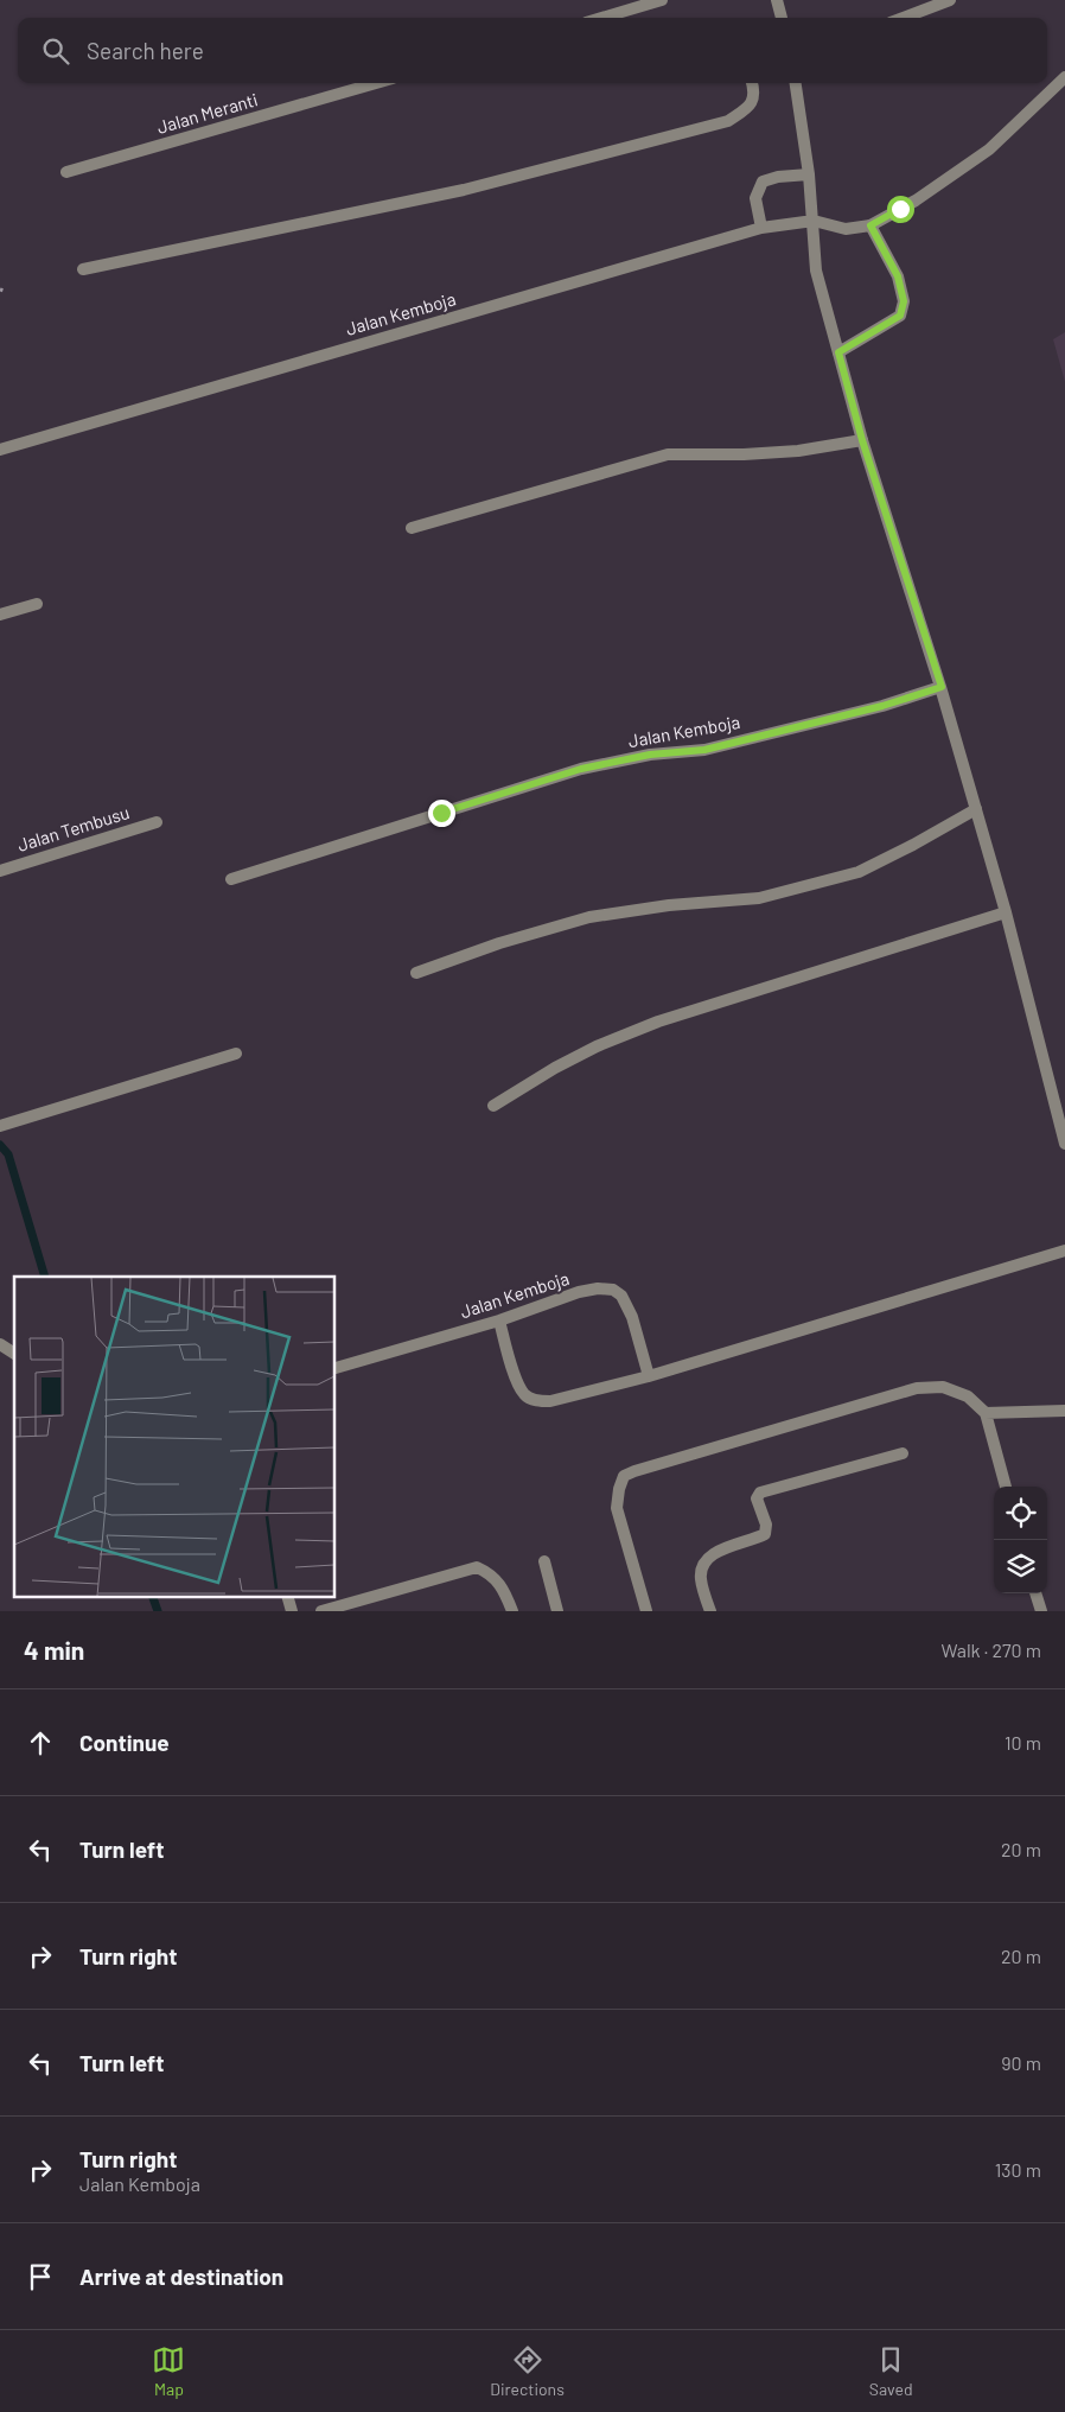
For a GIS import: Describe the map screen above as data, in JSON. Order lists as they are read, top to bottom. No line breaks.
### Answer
{"streets":{"street":["Jalan Meranti","Jalan Kemboja","Jalan Tembusu"]},"page":{"search":"Search here","heading":["4 min","Walk · 270 m"],"list":[["Continue","10 m"],["Turn left","20 m"],["Turn right","20 m"],["Turn left","90 m"],["Turn right","Jalan Kemboja","130 m"],"Arrive at destination"],"nav":["Map","Directions","Saved"]}}
